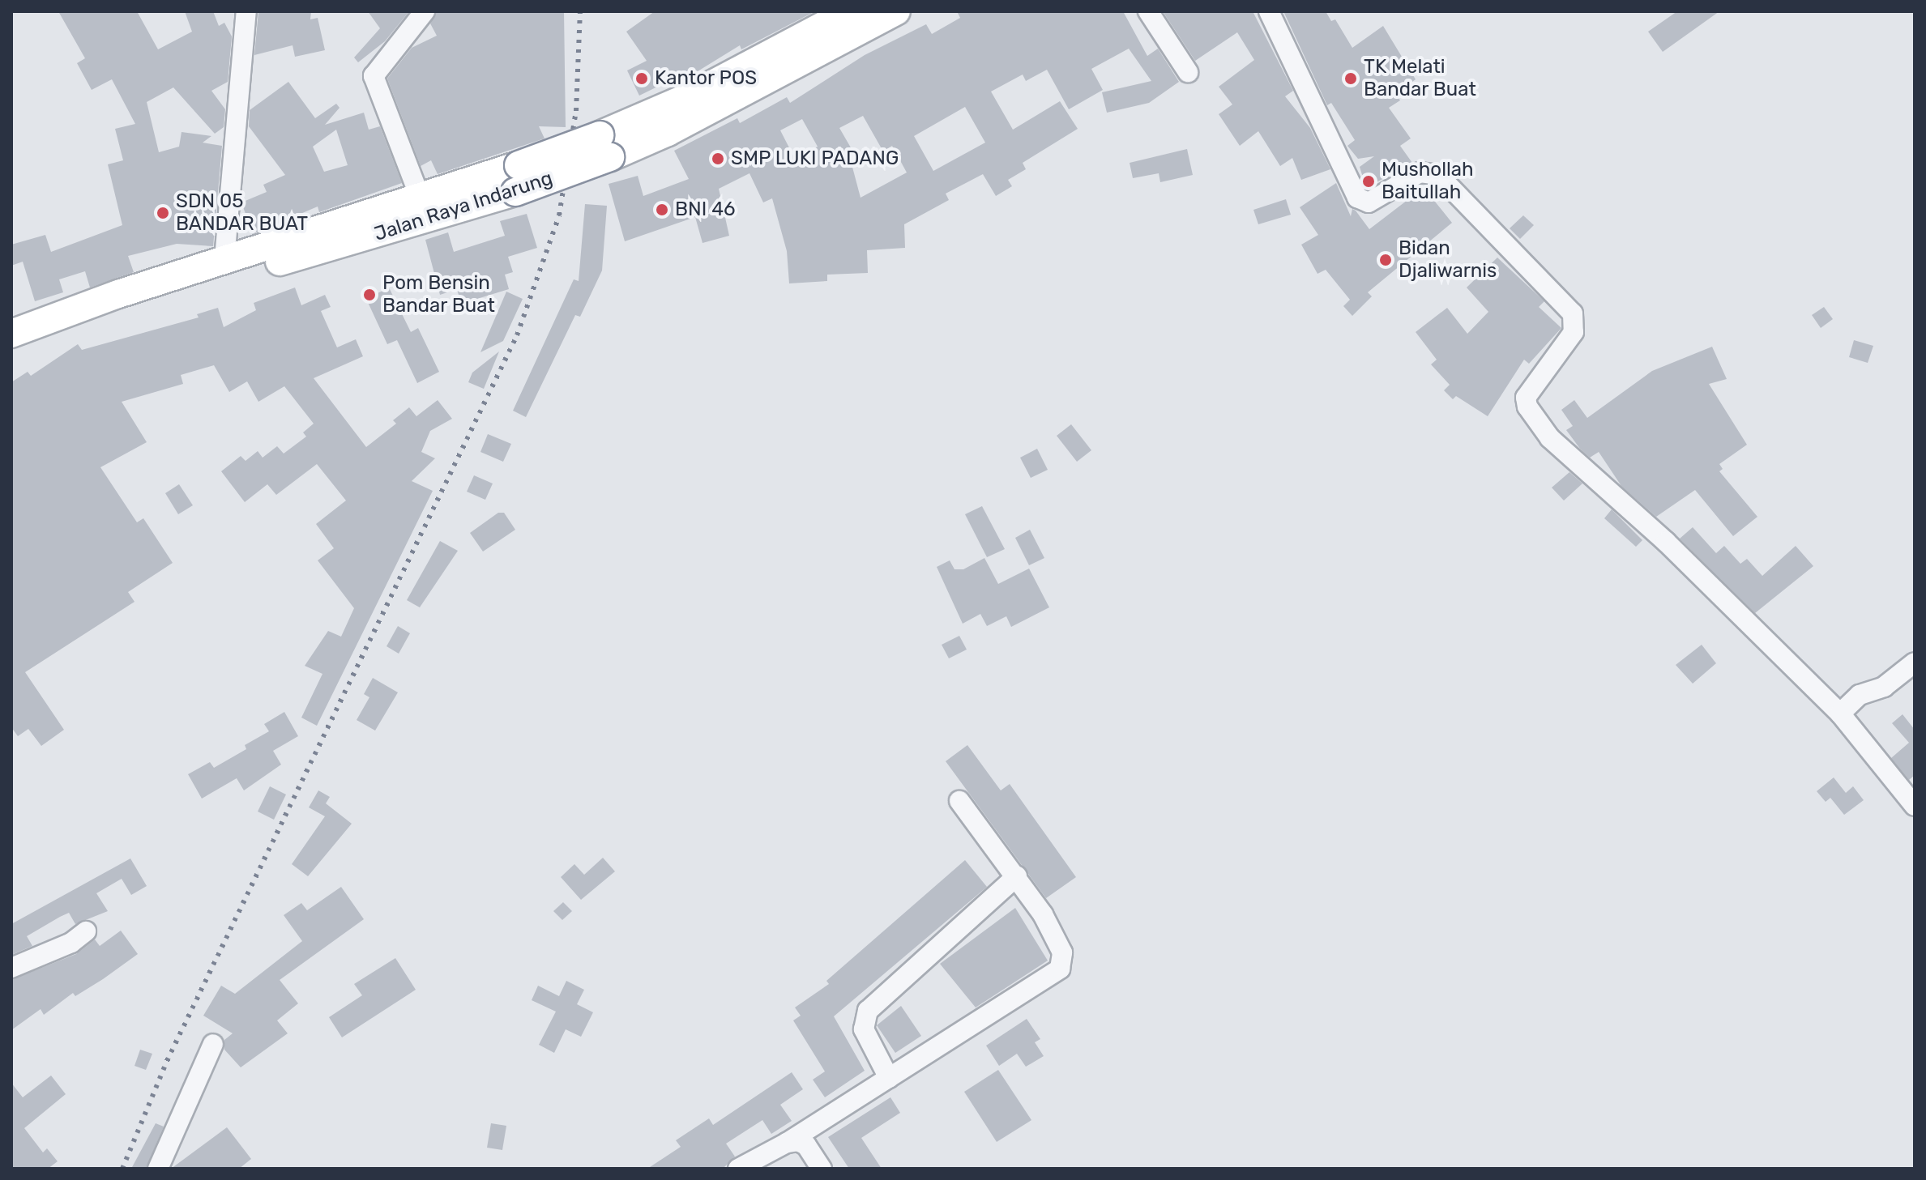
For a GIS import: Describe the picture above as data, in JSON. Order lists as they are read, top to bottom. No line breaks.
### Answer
{"streets":{"highway":["Jalan Raya Indarung"]},"places":["Kantor POS","TK Melati Bandar Buat","SMP LUKI PADANG","Mushollah Baitullah","BNI 46","SDN 05 BANDAR BUAT","Bidan Djaliwarnis","Pom Bensin Bandar Buat"]}
